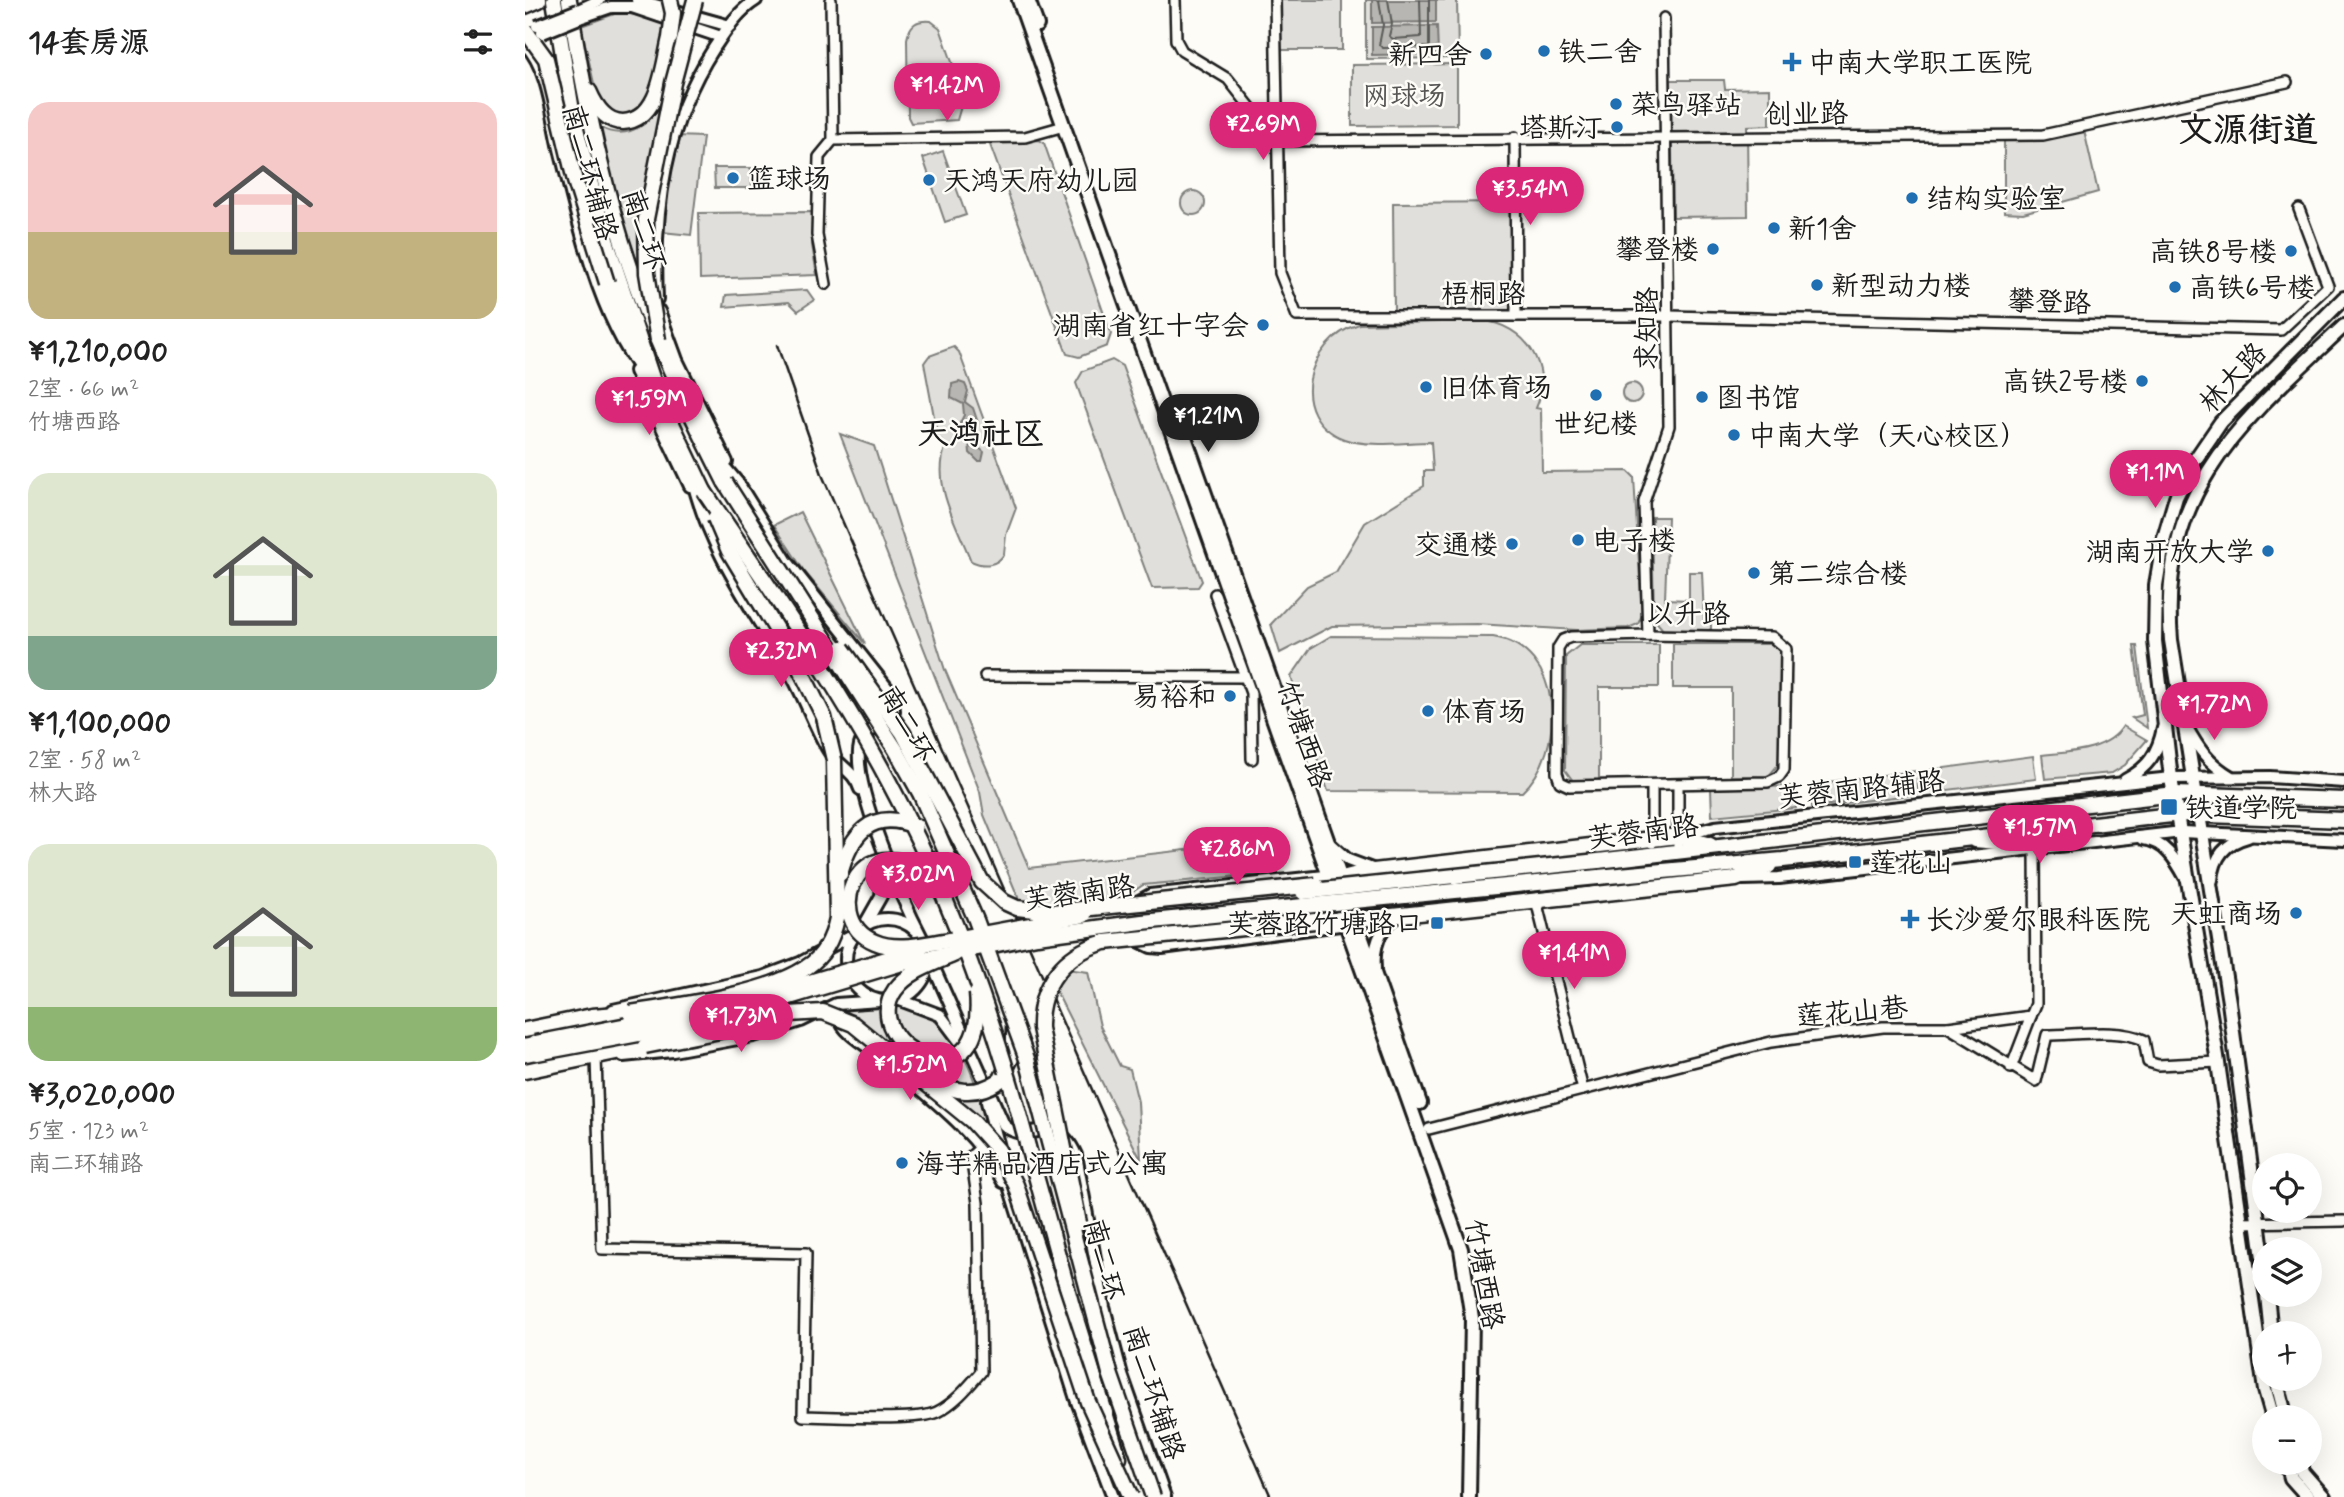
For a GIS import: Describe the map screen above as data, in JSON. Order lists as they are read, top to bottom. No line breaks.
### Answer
{"streets":{"main road":["南二环","林大路","竹塘西路","芙蓉南路"],"street":["创业路","南二环辅路","梧桐路","攀登路","求知路","以升路","芙蓉南路辅路","莲花山巷"]},"crossings":[["创业路","梧桐路"],["创业路","求知路"],["南二环辅路","南二环"],["梧桐路","攀登路"],["梧桐路","求知路"],["攀登路","求知路"],["求知路","以升路"],["林大路","芙蓉南路辅路"],["林大路","芙蓉南路"],["林大路","莲花山巷"],["竹塘西路","莲花山巷"]],"districts":["文源街道","天鸿社区"],"parks":["网球场"],"places":{"other":["铁二舍","新四舍","菜鸟驿站","塔斯汀","篮球场","天鸿天府幼儿园","结构实验室","新1舍","攀登楼","高铁8号楼","新型动力楼","高铁6号楼","湖南省红十字会","高铁2号楼","旧体育场","世纪楼","图书馆","中南大学（天心校区）","电子楼","交通楼","湖南开放大学","第二综合楼","易裕和","体育场","天虹商场","海芋精品酒店式公寓"],"health":["中南大学职工医院","长沙爱尔眼科医院"],"transit":["铁道学院","莲花山","芙蓉路竹塘路口"]},"page":{"heading":"14套房源","price":["¥1.42M","¥2.69M","¥3.54M","¥1.59M","¥1.21M","¥1.1M","¥2.32M","¥1.72M","¥1.57M","¥2.86M","¥3.02M","¥1.41M","¥1.73M","¥1.52M"],"list":[{"name":"¥1,210,000","note":"2室 · 66 m² · 竹塘西路"},{"name":"¥1,100,000","note":"2室 · 58 m² · 林大路"},{"name":"¥3,020,000","note":"5室 · 123 m² · 南二环辅路"}],"map_buttons":["+","−"]}}
